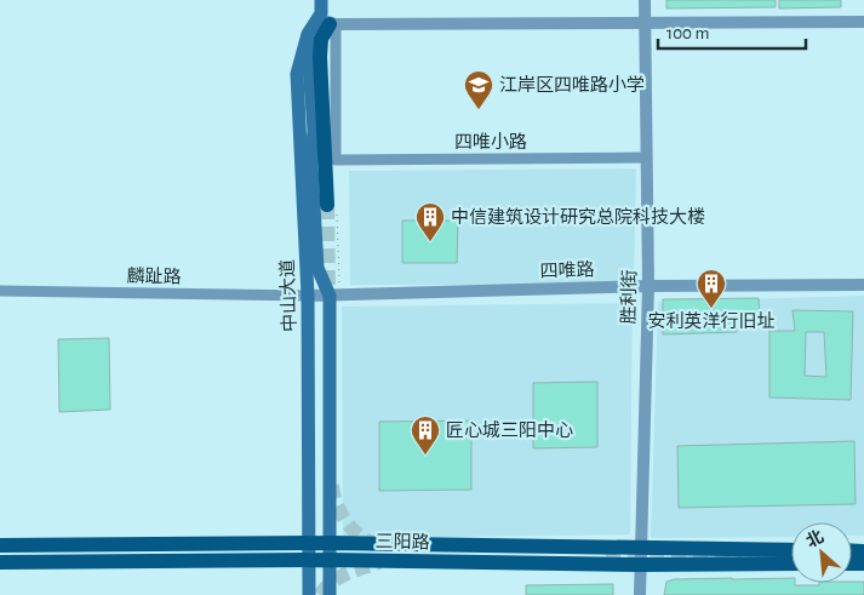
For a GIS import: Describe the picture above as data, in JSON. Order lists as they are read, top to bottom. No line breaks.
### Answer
{"streets":{"main road":["中山大道","三阳路"],"street":["四唯小路","四唯路","麟趾路","胜利街"]},"crossings":[["四唯小路","中山大道"],["四唯小路","胜利街"],["四唯路","麟趾路"],["四唯路","中山大道"],["四唯路","胜利街"],["麟趾路","中山大道"],["中山大道","三阳路"],["胜利街","三阳路"]],"places":{"school or university":["江岸区四唯路小学"],"building":["中信建筑设计研究总院科技大楼","安利英洋行旧址","匠心城三阳中心"]},"scale_bar":"100 m","north":"top left"}
